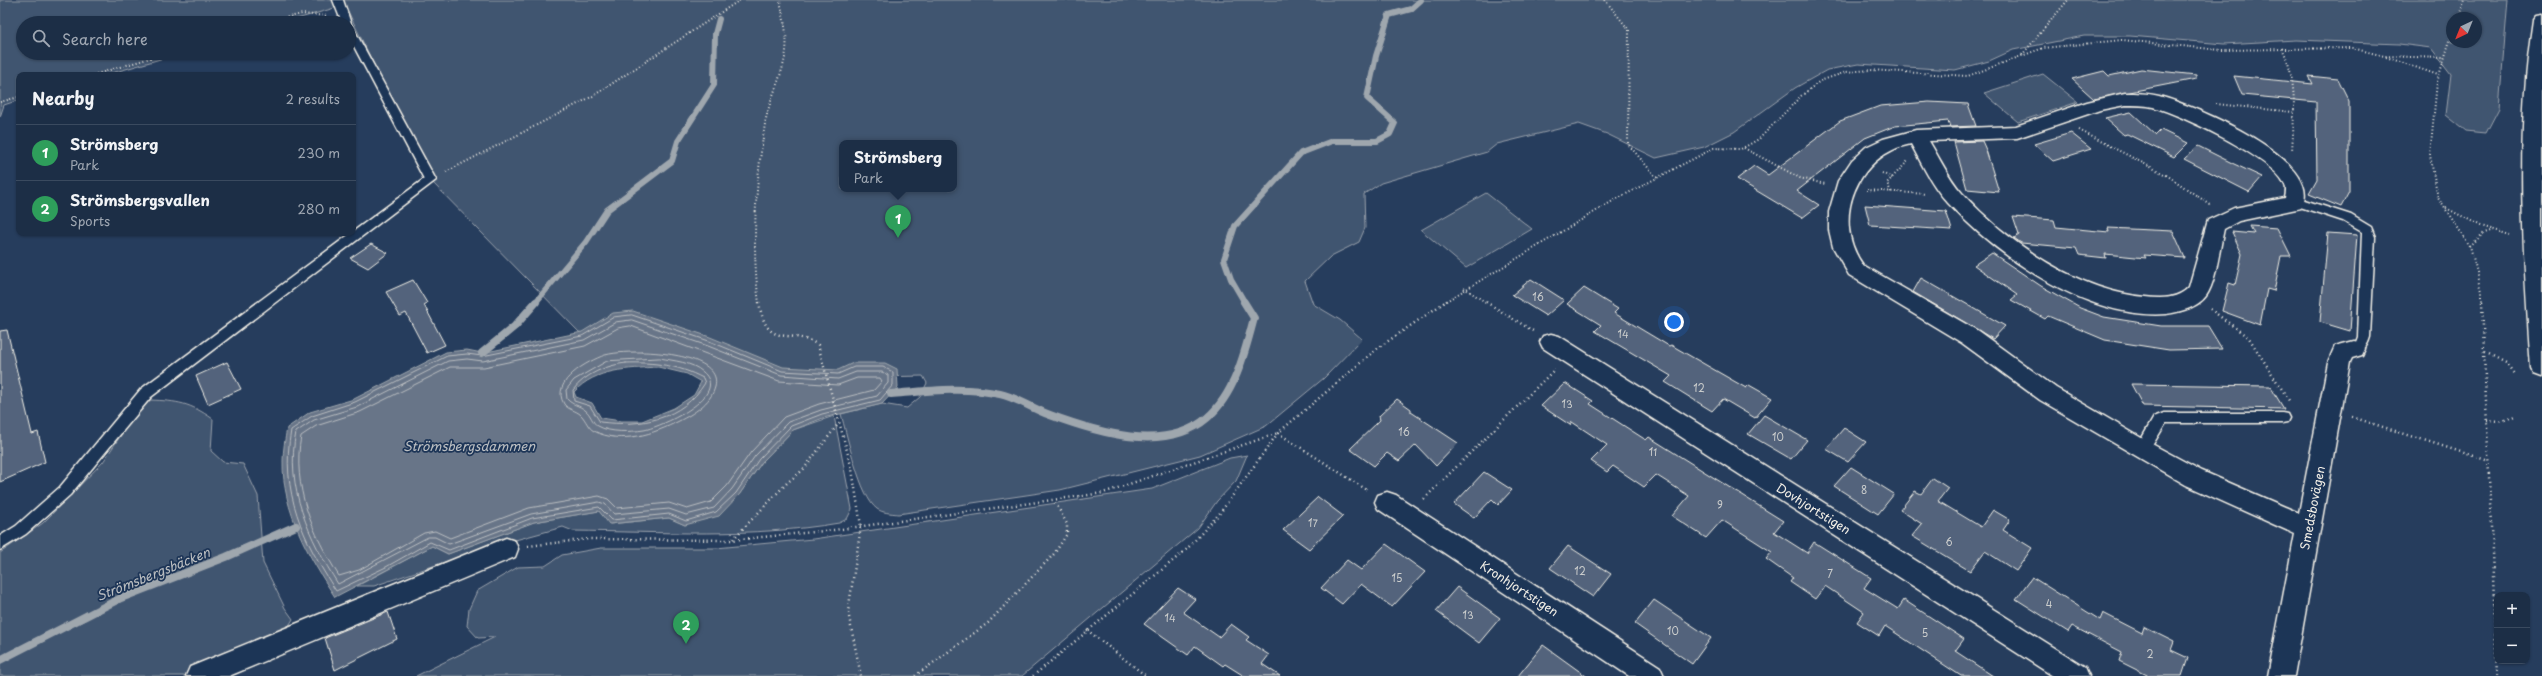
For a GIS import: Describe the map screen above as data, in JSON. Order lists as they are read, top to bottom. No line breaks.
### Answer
{"streets":{"street":["Smedsbovägen","Dovhjortstigen","Kronhjortstigen"]},"water":["Strömsbergsdammen","Strömsbergsbäcken"],"house_numbers":["16","14","12","13","16","10","11","8","9","17","6","12","7","15","4","13","14","10","5","2"],"north":"bottom left","page":{"search":"Search here","heading":["Nearby","2 results"],"list":[{"mark":"1","name":"Strömsberg","note":"Park","value":"230 m"},{"mark":"2","name":"Strömsbergsvallen","note":"Sports","value":"280 m"}],"popup":["Strömsberg","Park"],"pins":["1","2"],"map_buttons":["+","−"]}}
